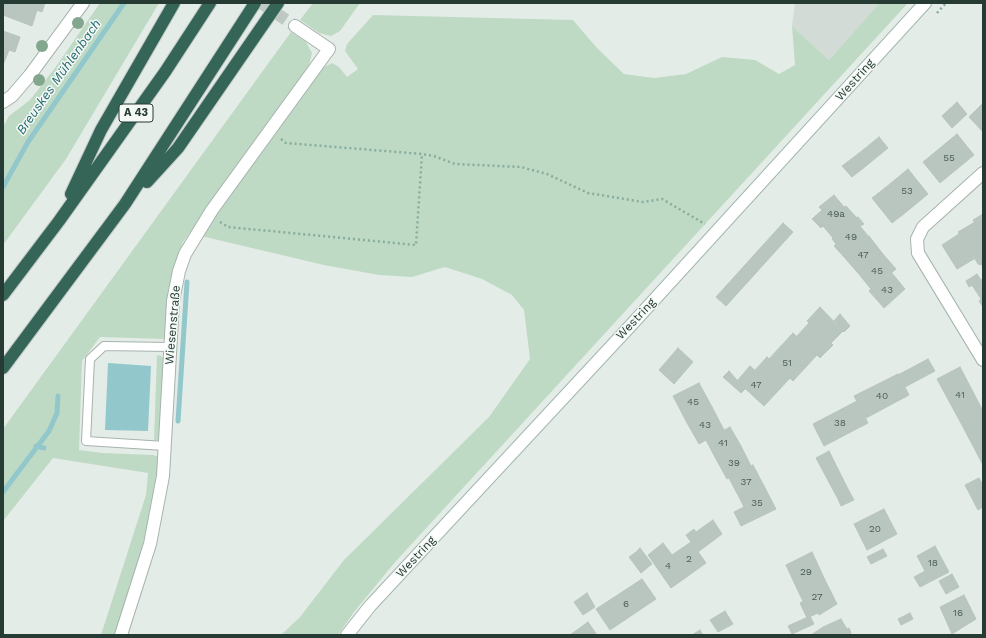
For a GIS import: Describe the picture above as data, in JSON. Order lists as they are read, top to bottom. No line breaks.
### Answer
{"streets":{"highway":["A 43"],"street":["Westring","Wiesenstraße"]},"water":["Breuskes Mühlenbach"],"house_numbers":["55","53","49a","49","47","45","43","51","47","41","40","45","38","43","41","39","37","35","20","2","18","4","29","27","6","16"]}
